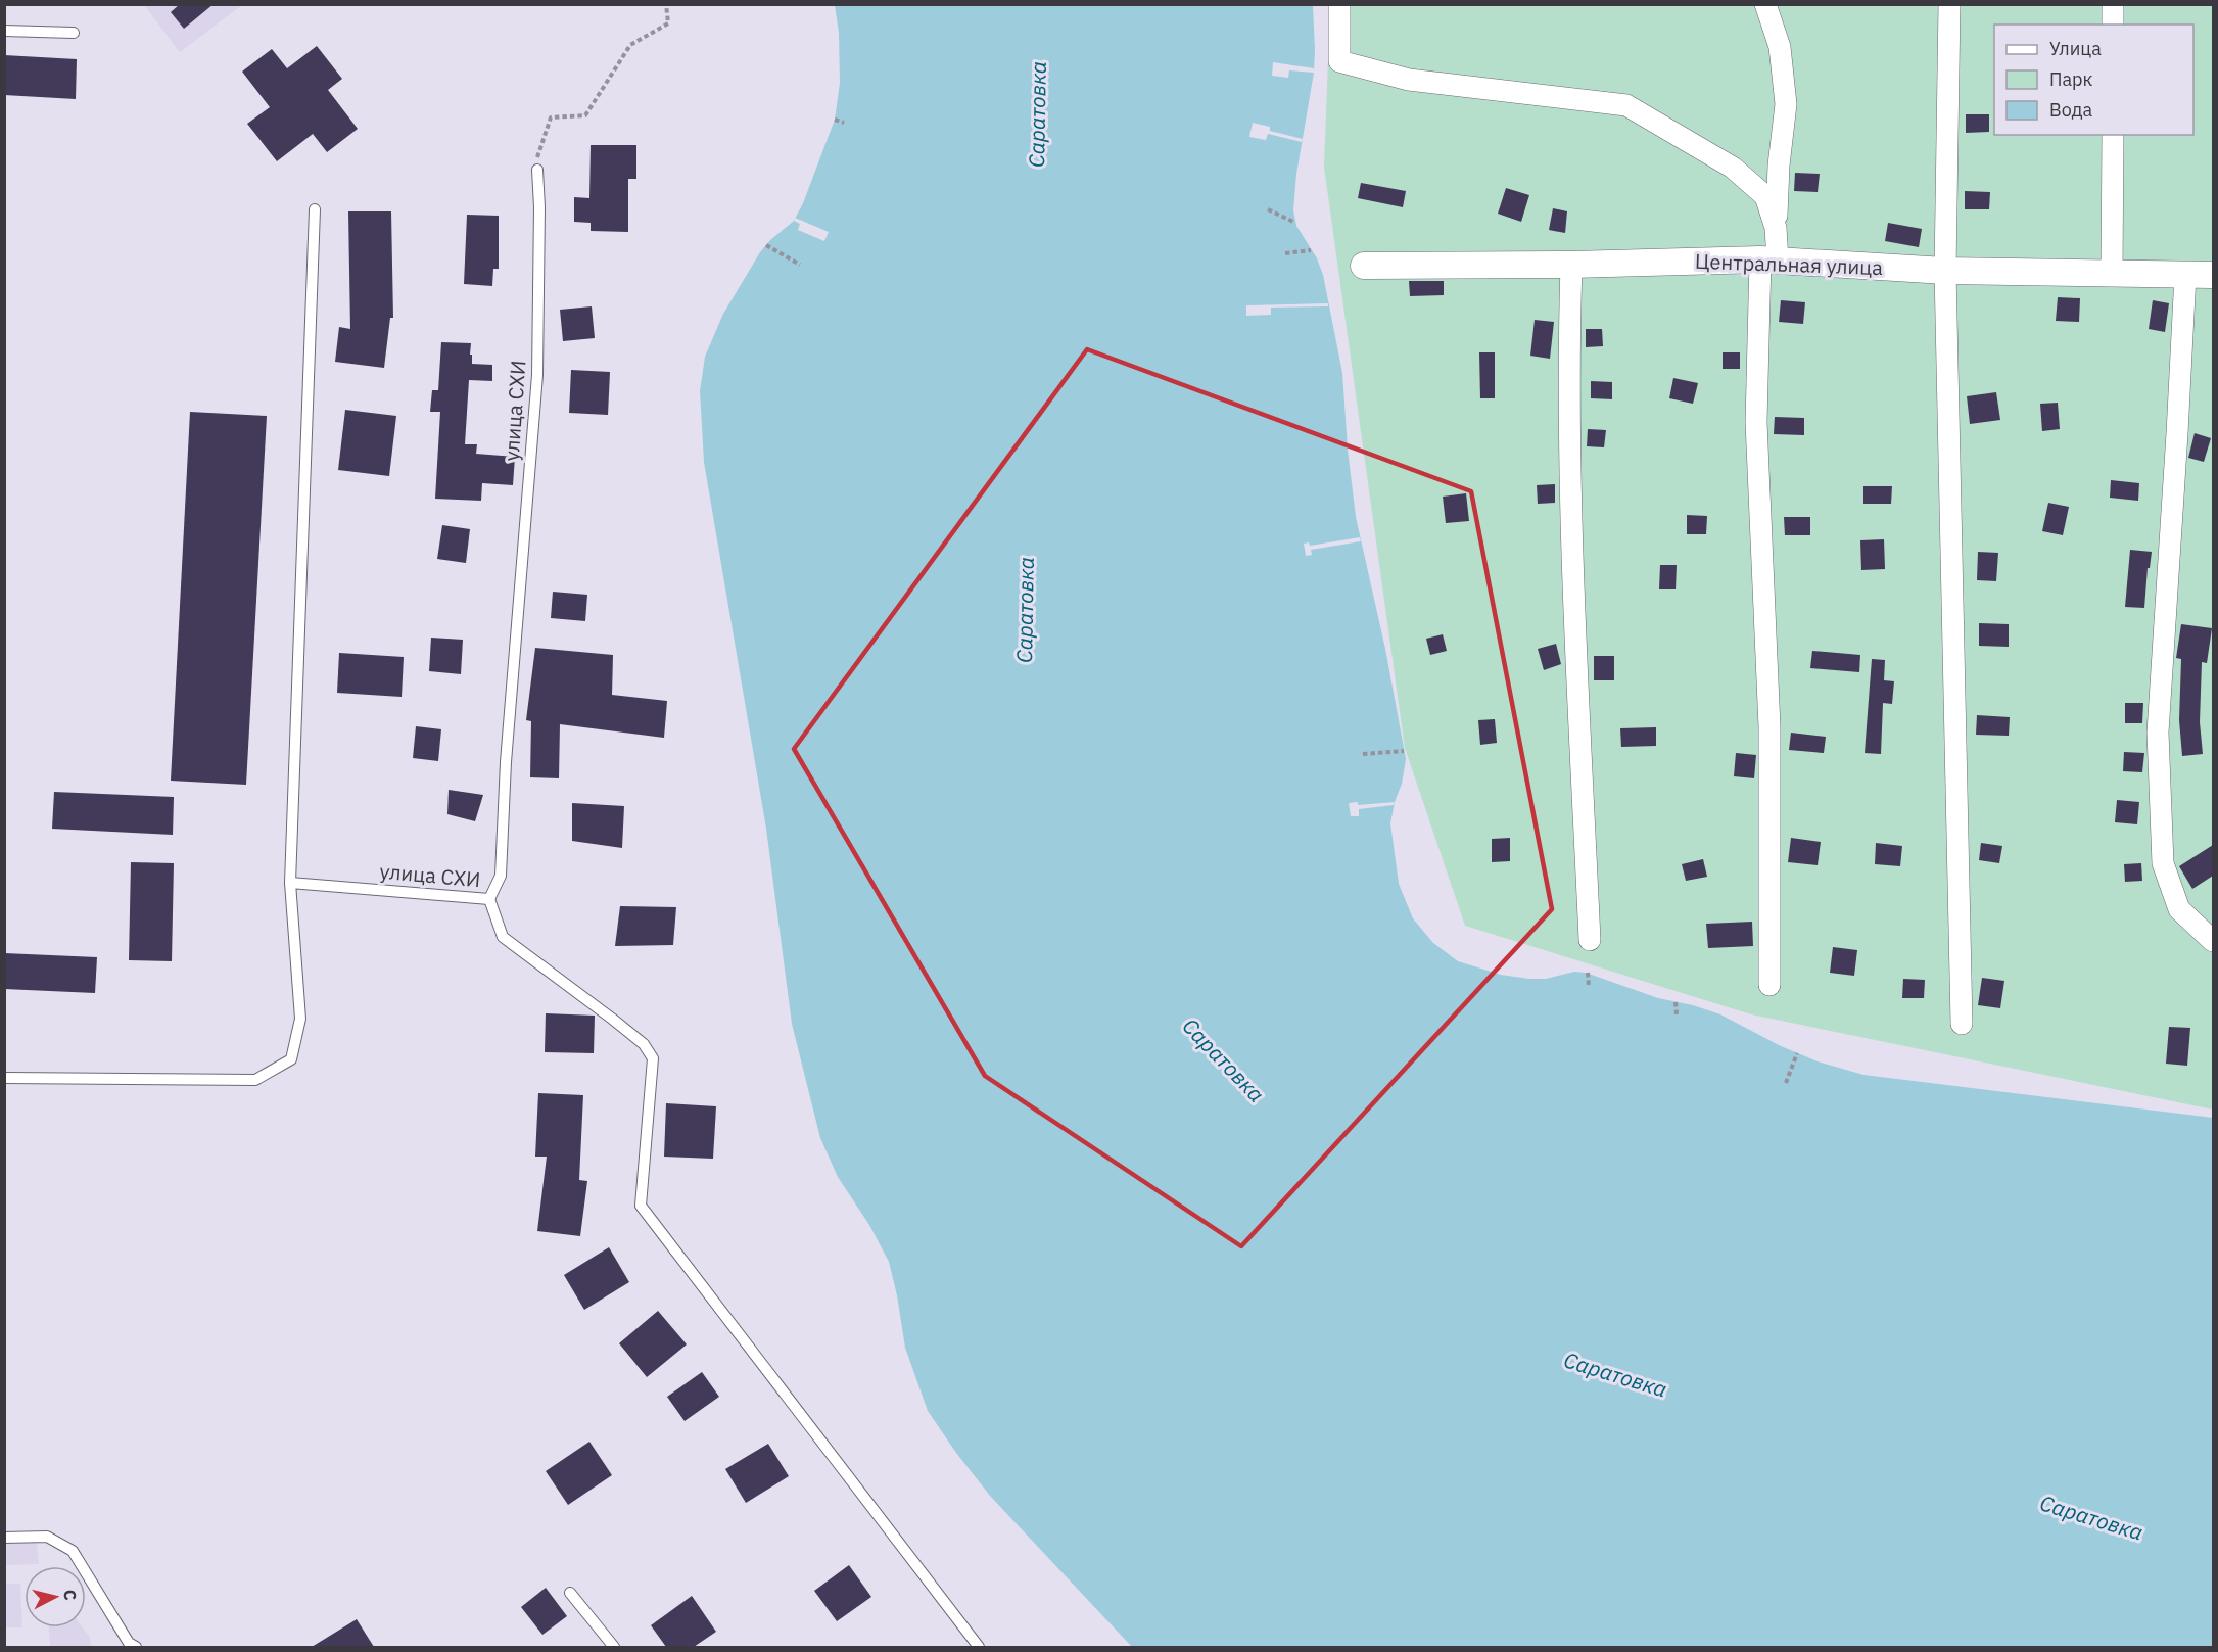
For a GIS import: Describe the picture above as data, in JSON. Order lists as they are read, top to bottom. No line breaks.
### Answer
{"streets":{"street":["Центральная улица"],"lane":["улица СХИ"]},"water":["Саратовка"],"legend":["Улица","Парк","Вода"],"north":"right"}
